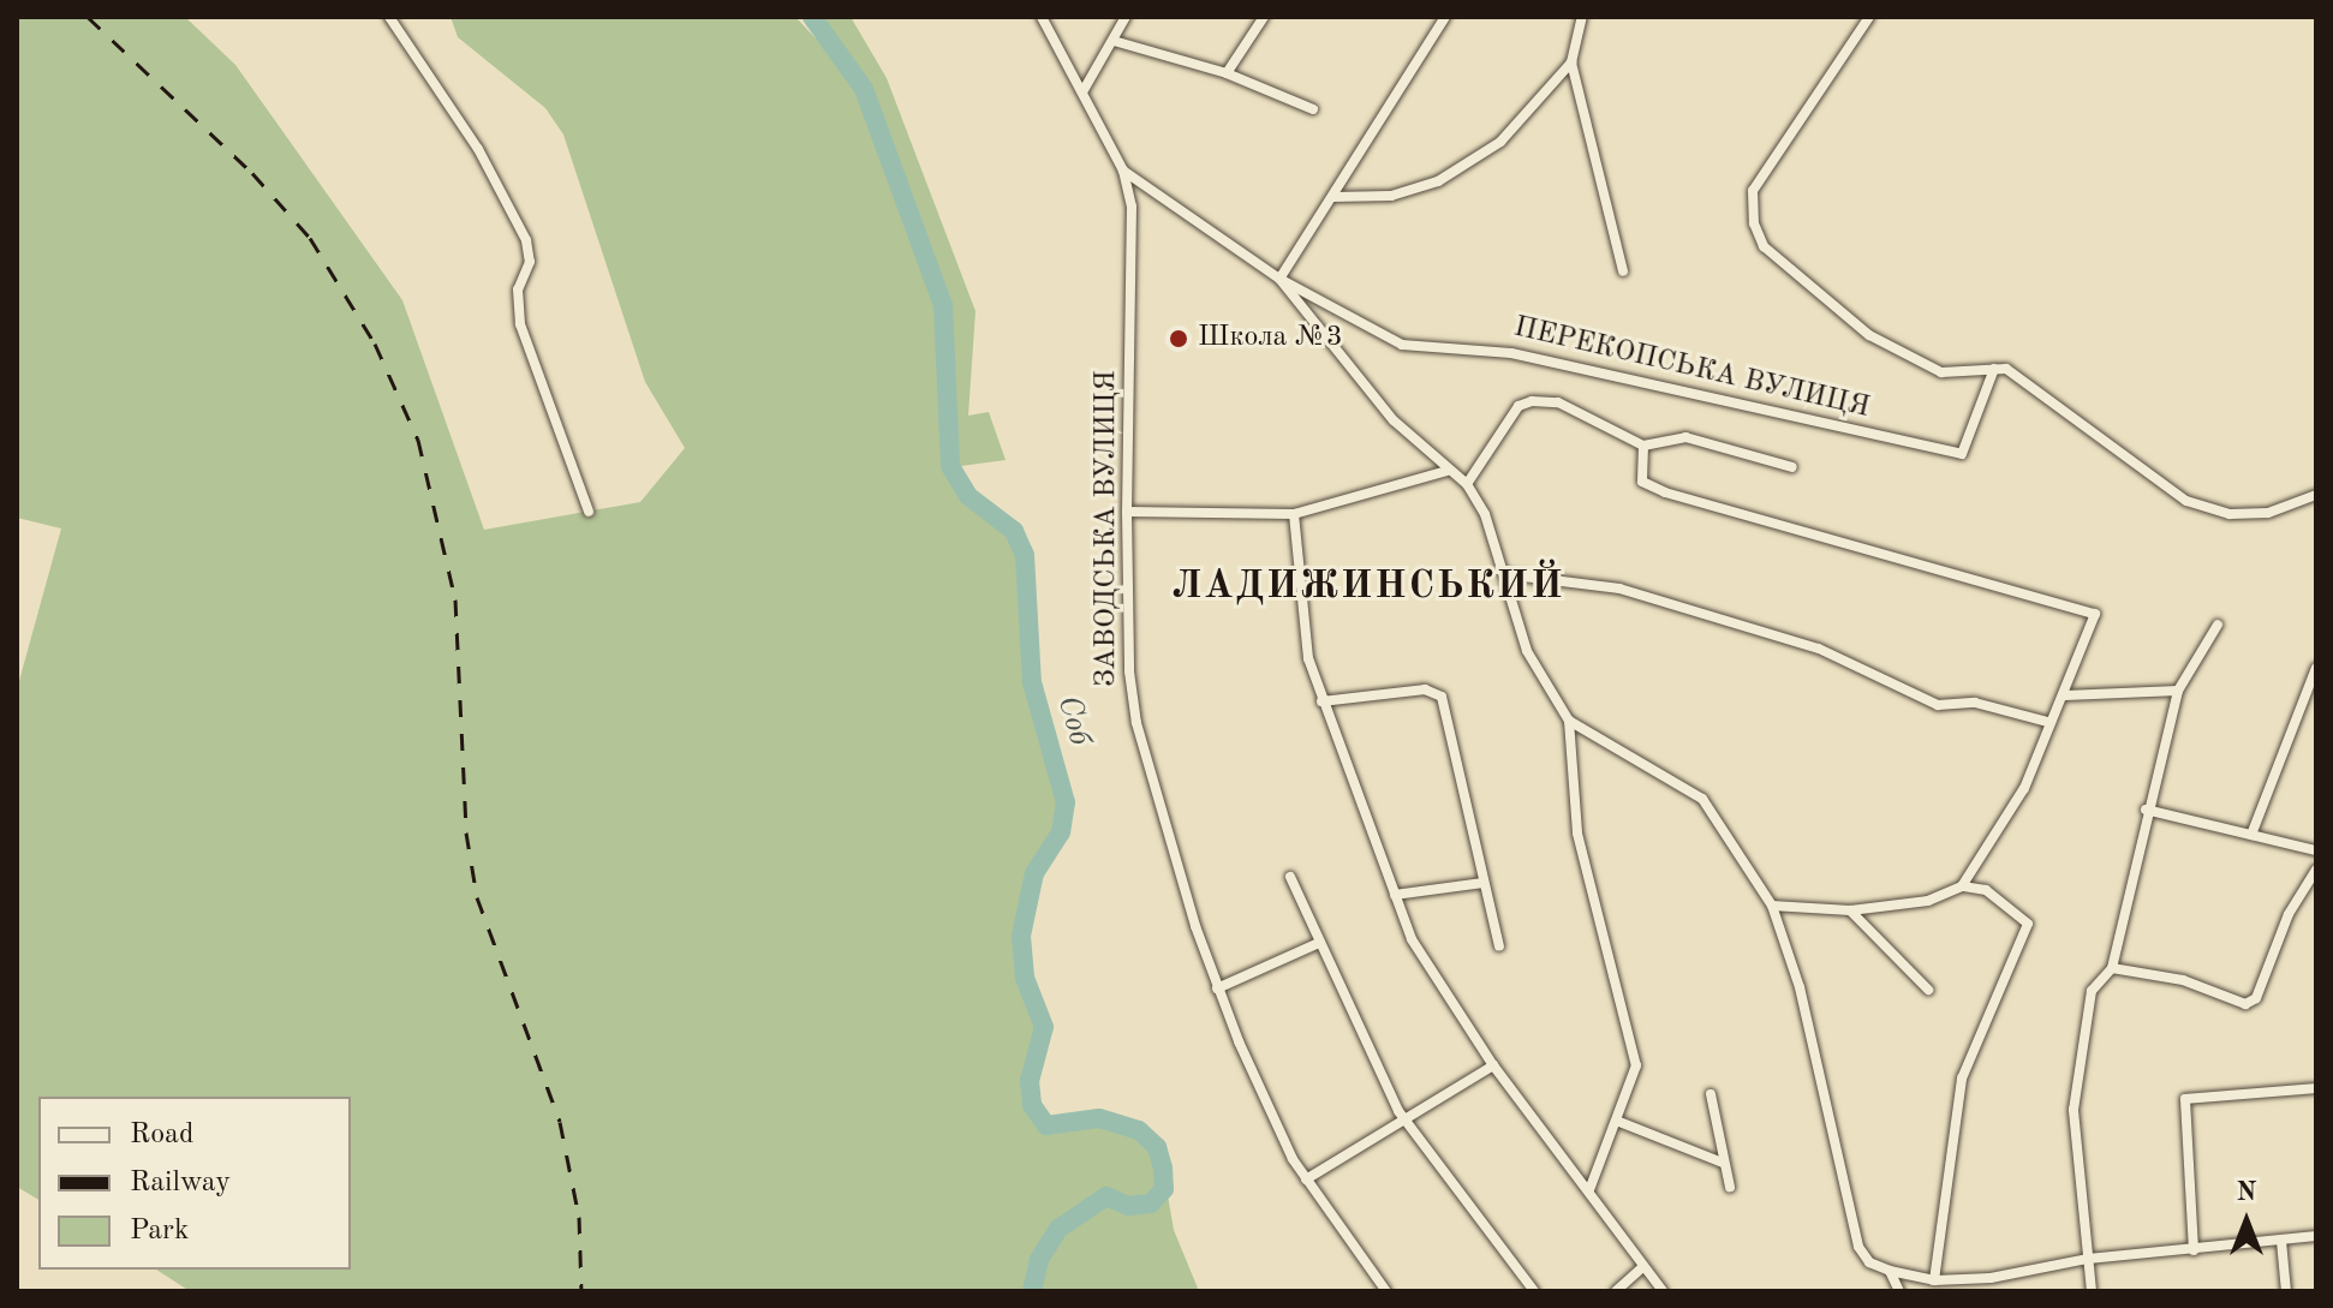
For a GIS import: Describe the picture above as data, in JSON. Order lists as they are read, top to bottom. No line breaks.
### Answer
{"streets":{"street":["ПЕРЕКОПСЬКА ВУЛИЦЯ","ЗАВОДСЬКА ВУЛИЦЯ"]},"districts":["ЛАДИЖИНСЬКИЙ"],"water":["Соб"],"places":["Школа №3"],"legend":["Road","Railway","Park"],"north":"top"}
